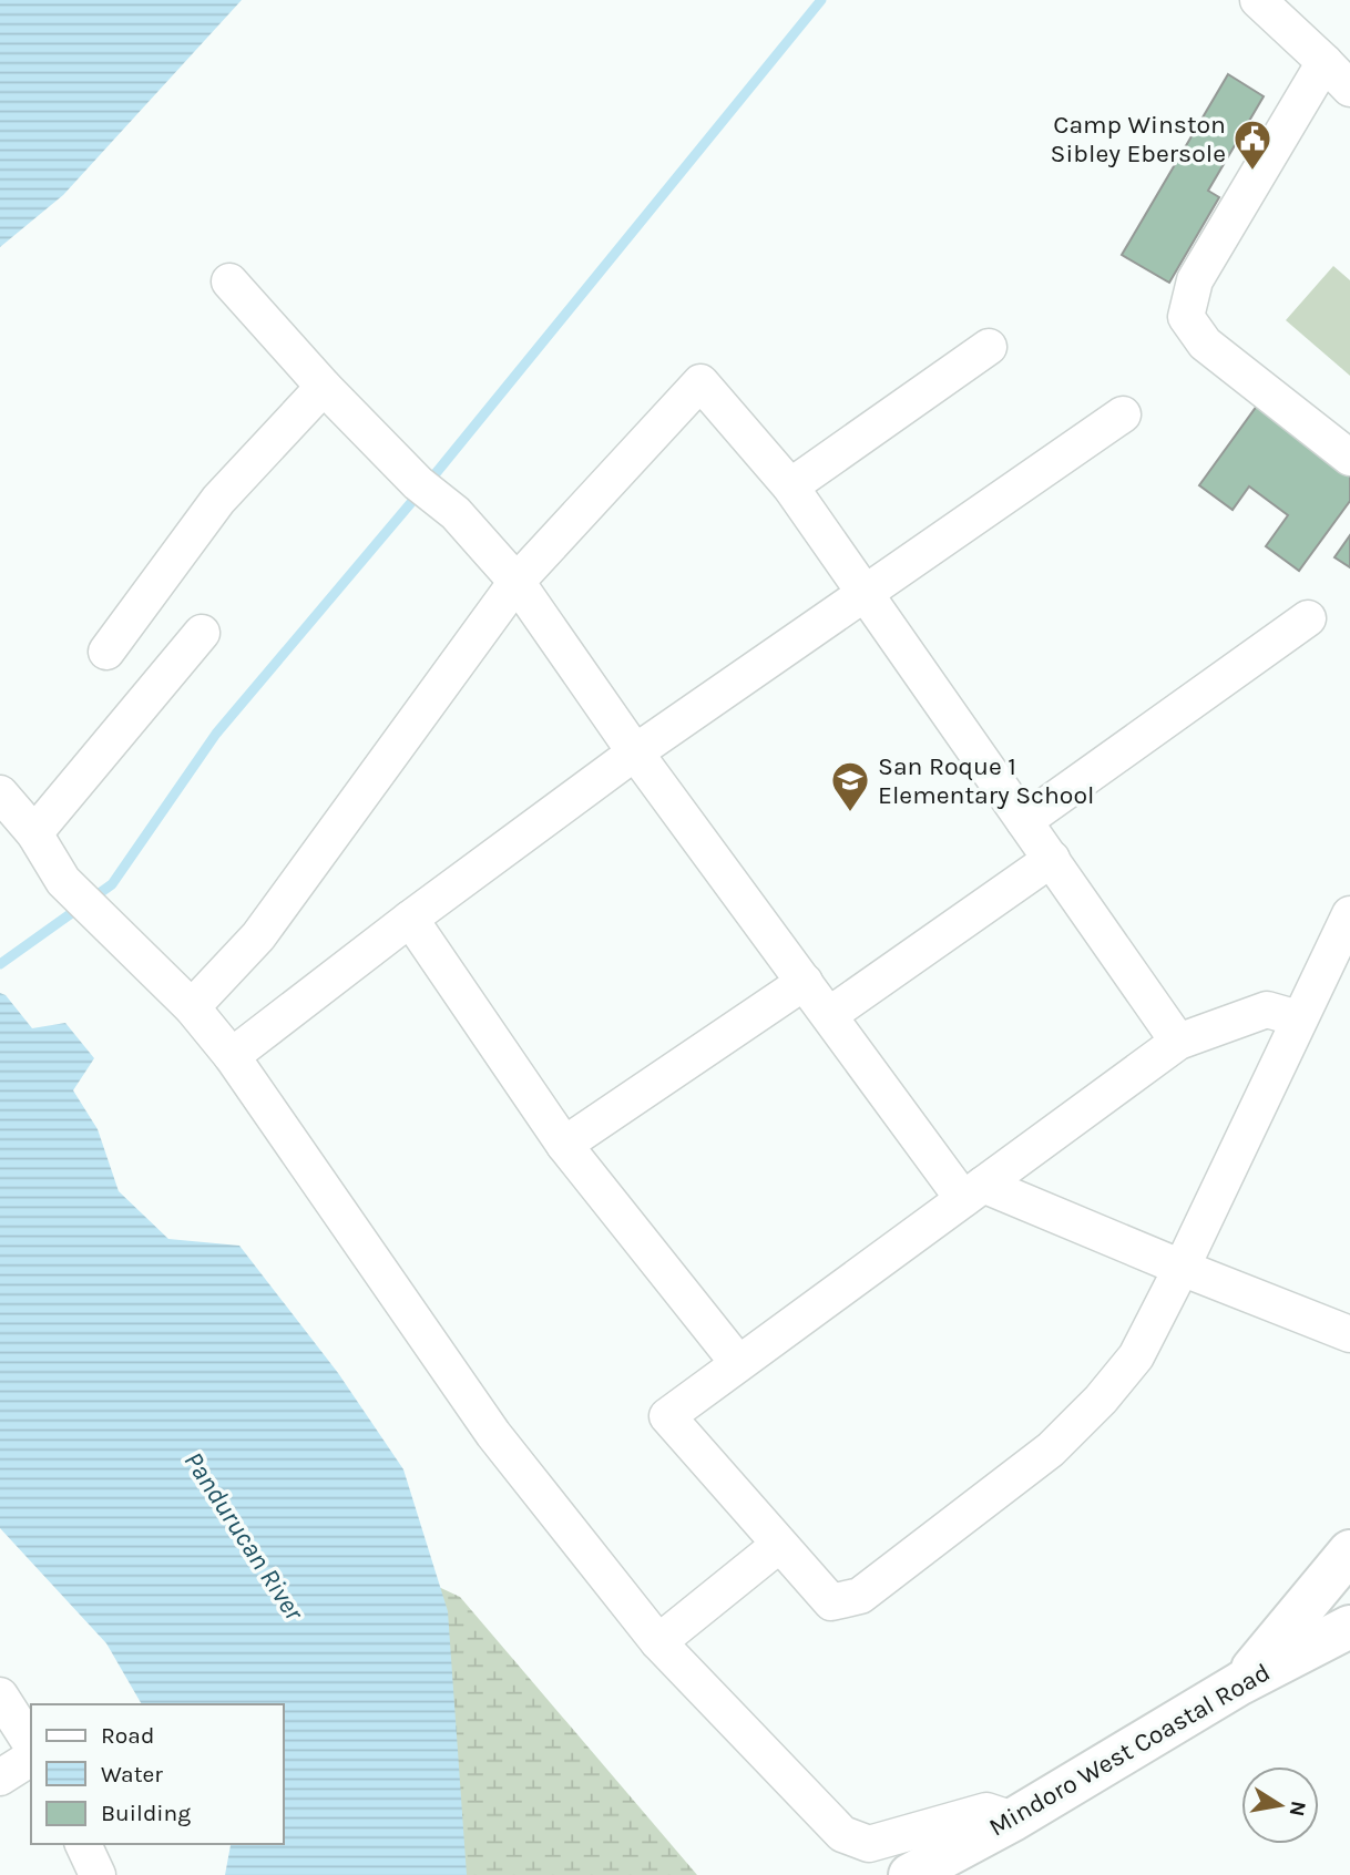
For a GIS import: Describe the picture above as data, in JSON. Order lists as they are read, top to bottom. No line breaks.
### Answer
{"streets":{"main road":["Mindoro West Coastal Road"]},"water":["Pandurucan River"],"places":{"public building":["Camp Winston Sibley Ebersole"],"school or university":["San Roque 1 Elementary School"]},"legend":["Road","Water","Building"],"north":"right"}
